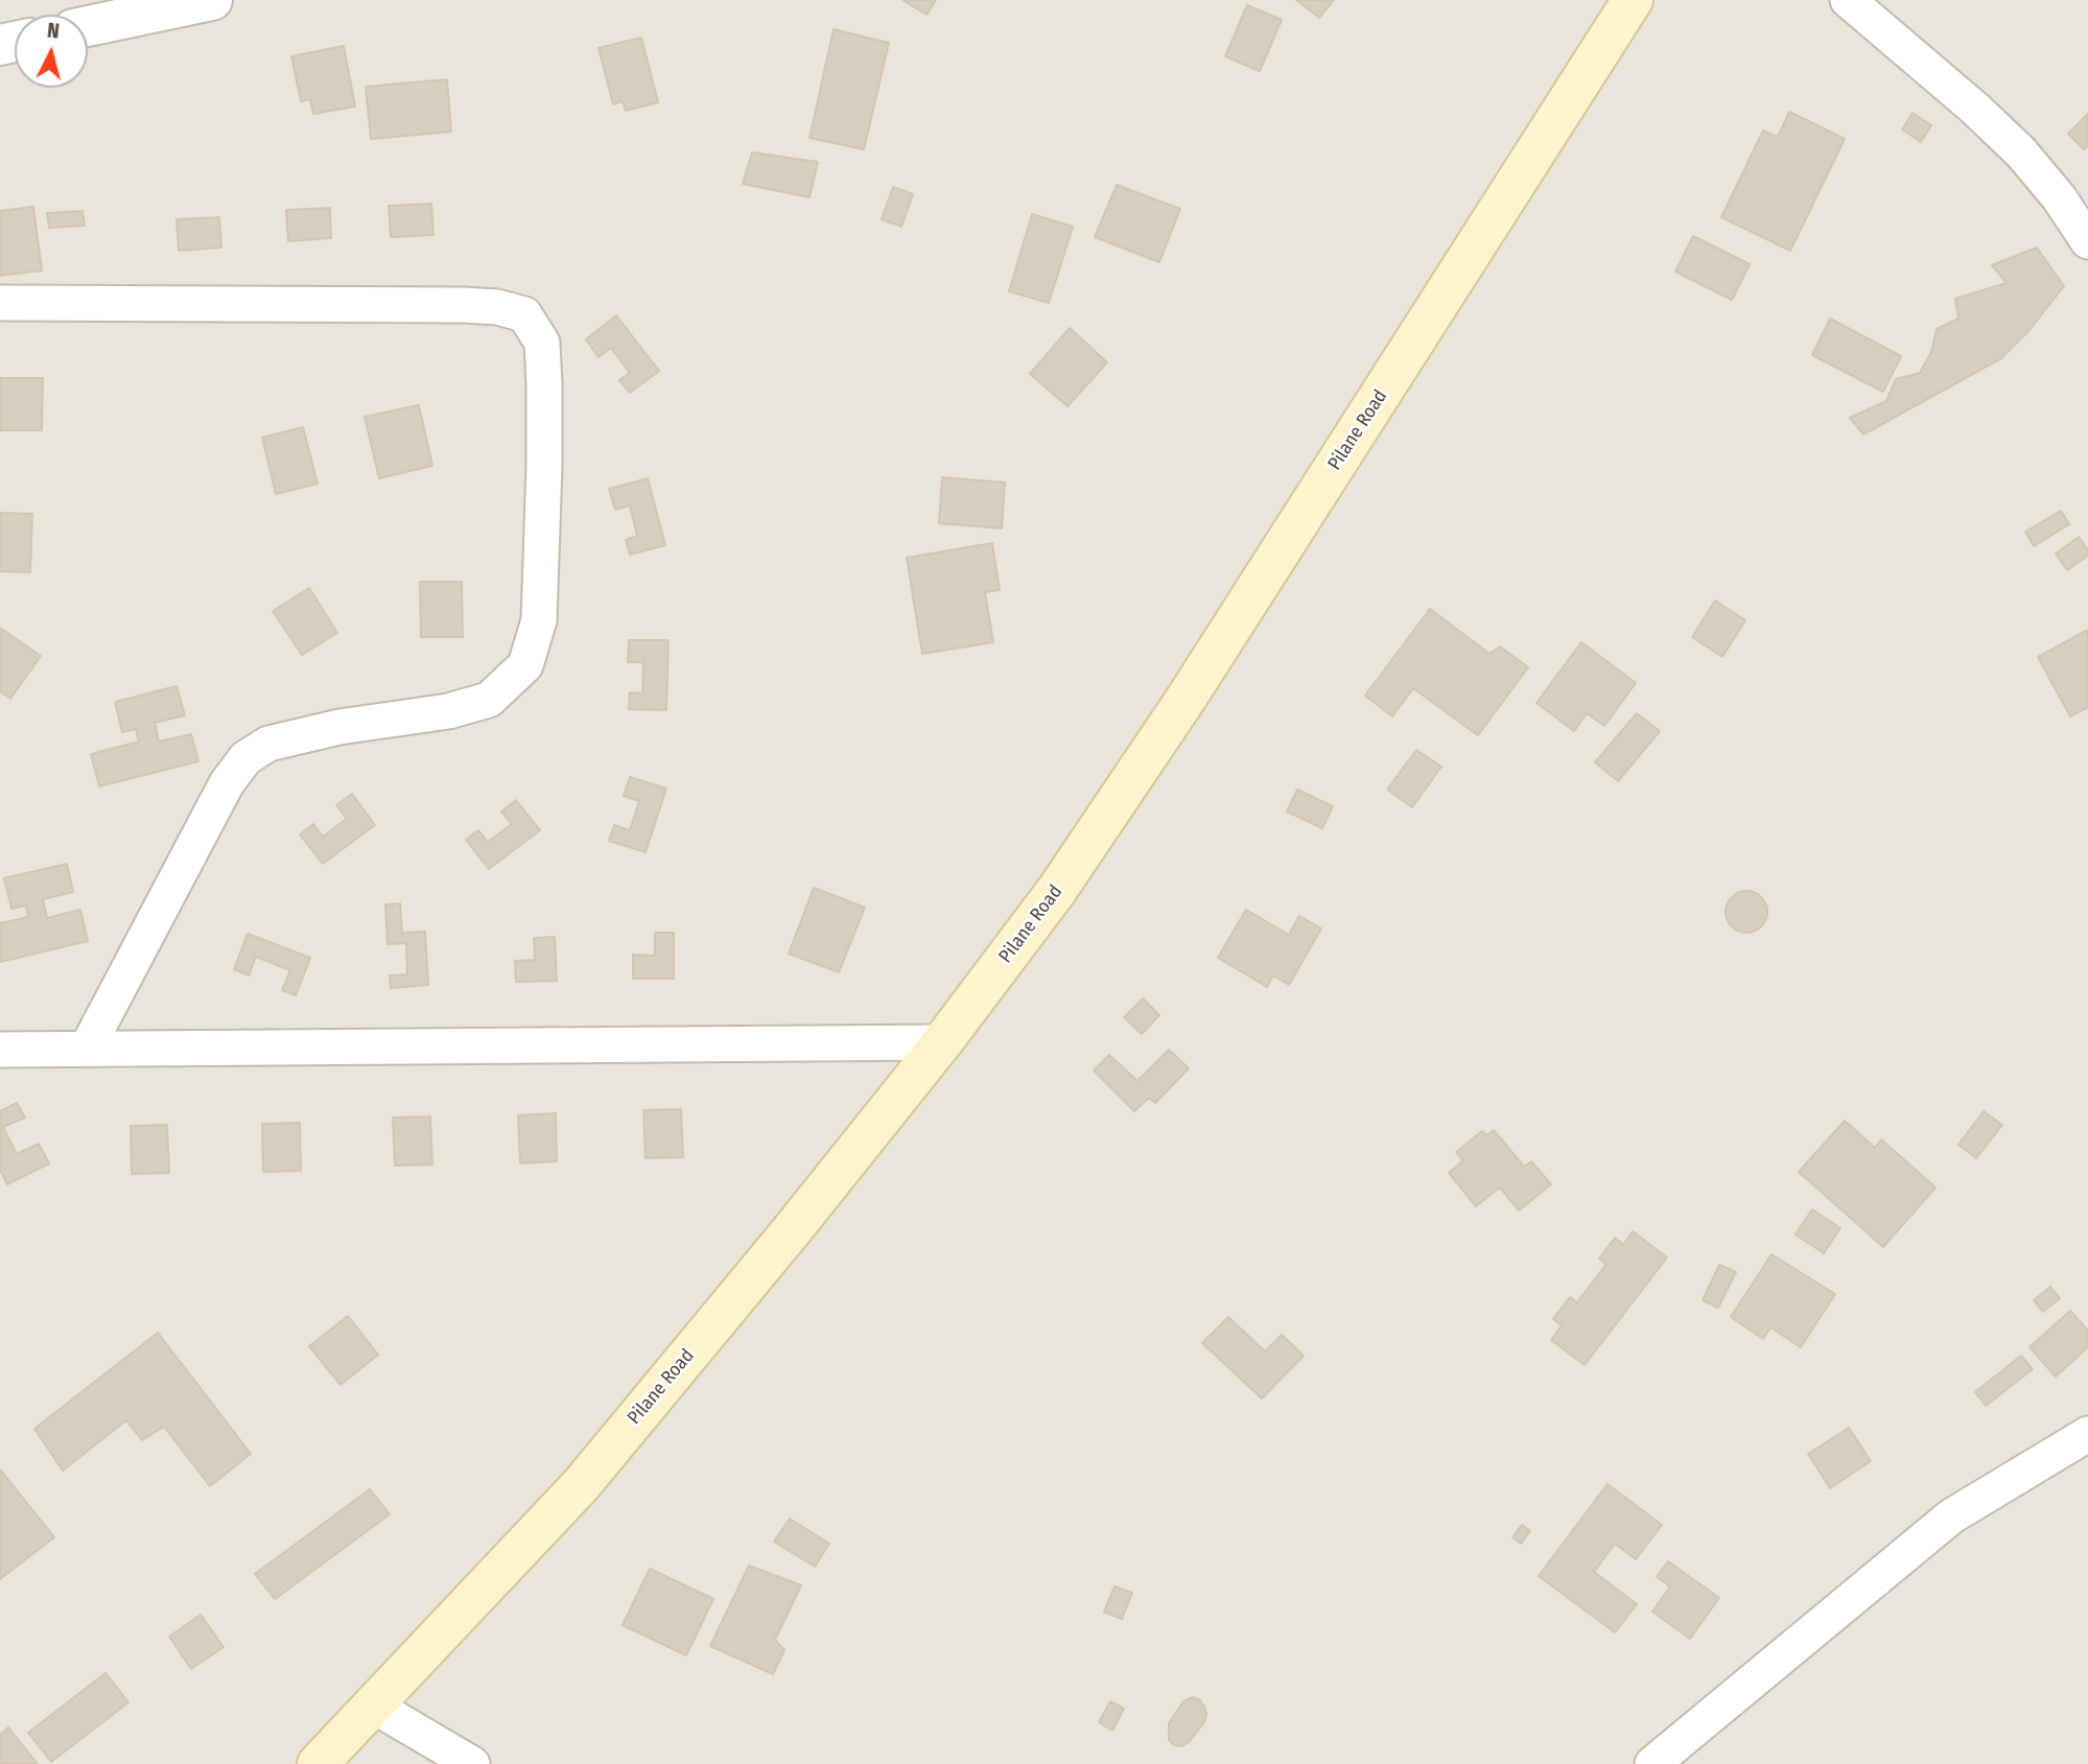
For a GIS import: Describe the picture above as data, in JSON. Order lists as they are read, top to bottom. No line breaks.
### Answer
{"streets":{"main road":["Pilane Road"]},"north":"top"}
